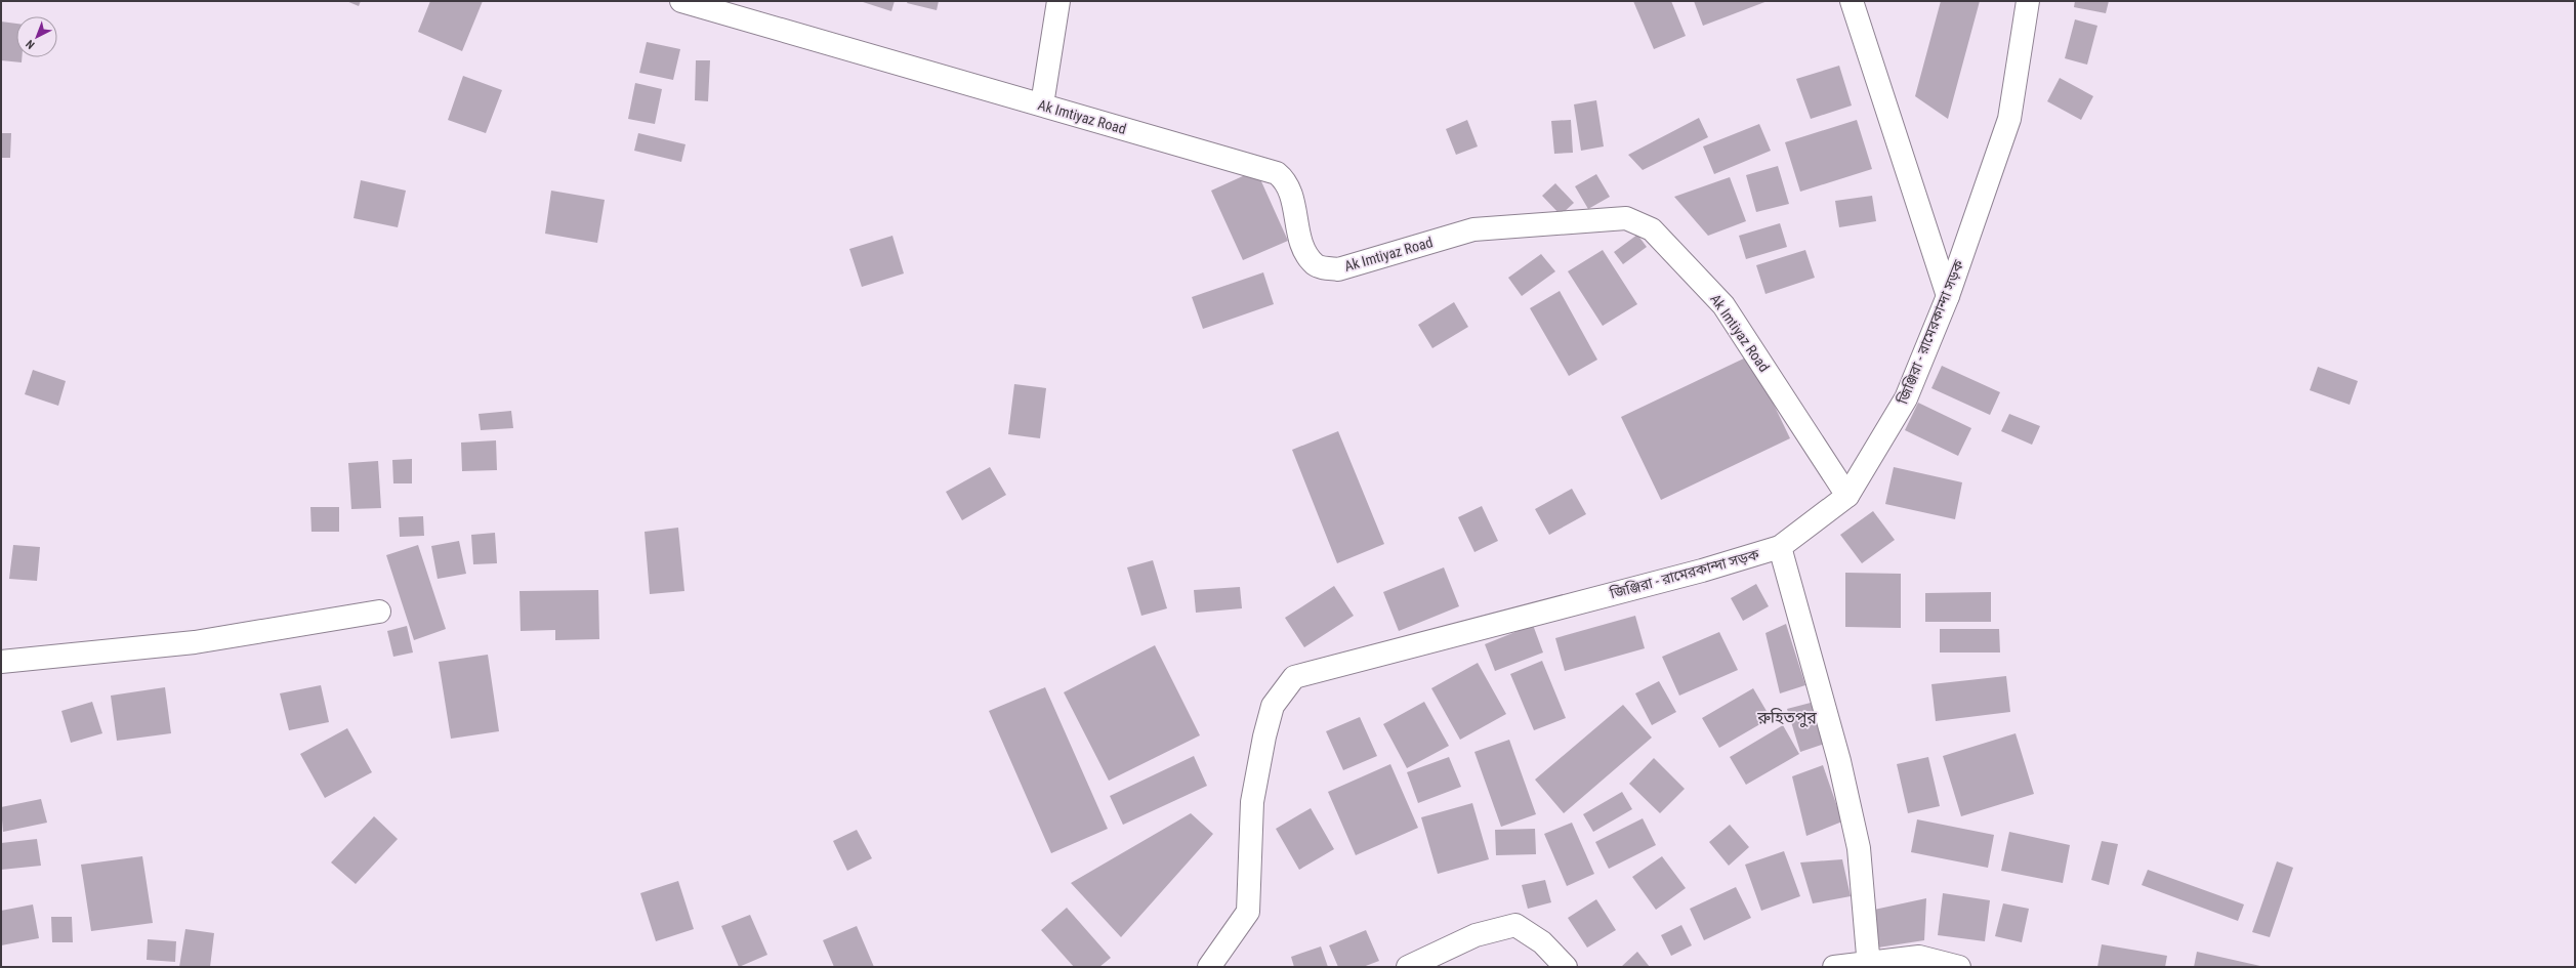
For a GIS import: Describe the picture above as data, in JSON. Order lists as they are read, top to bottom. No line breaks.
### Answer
{"streets":{"street":["Ak Imtiyaz Road","জিঞ্জিরা - রামেরকান্দা সড়ক"]},"crossings":[["Ak Imtiyaz Road","জিঞ্জিরা - রামেরকান্দা সড়ক"]],"districts":["রুহিতপুর"],"north":"bottom left"}
